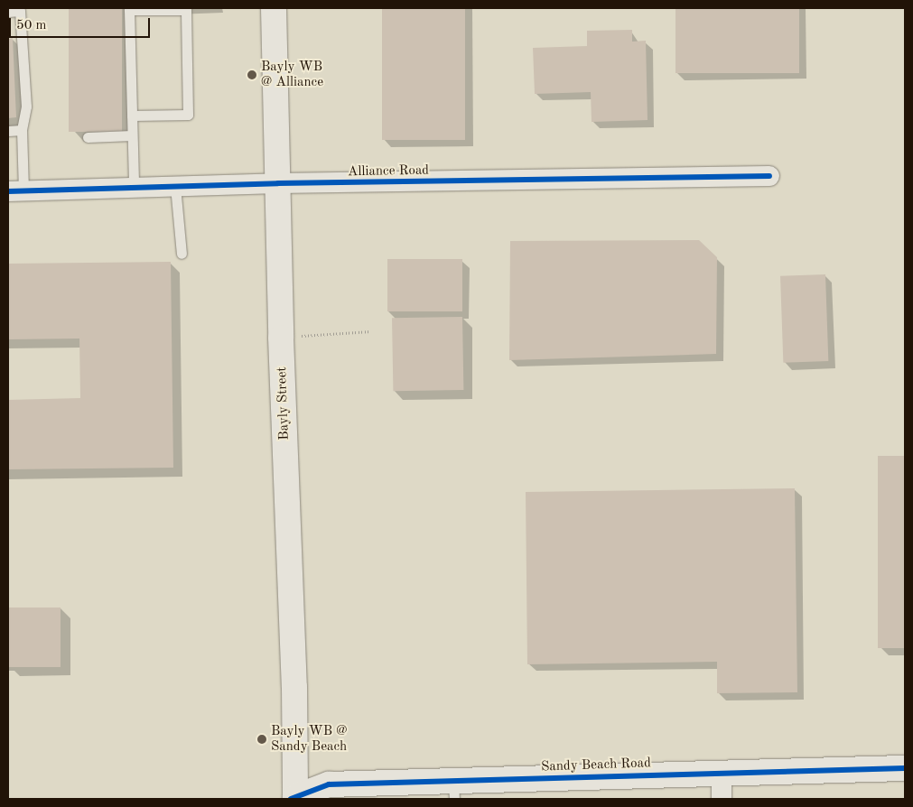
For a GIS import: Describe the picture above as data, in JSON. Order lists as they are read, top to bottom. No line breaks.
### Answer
{"streets":{"main road":["Bayly Street","Sandy Beach Road"],"street":["Alliance Road"]},"crossings":[["Alliance Road","Bayly Street"],["Bayly Street","Sandy Beach Road"]],"places":["Bayly WB @ Alliance","Bayly WB @ Sandy Beach"],"scale_bar":"50 m"}
